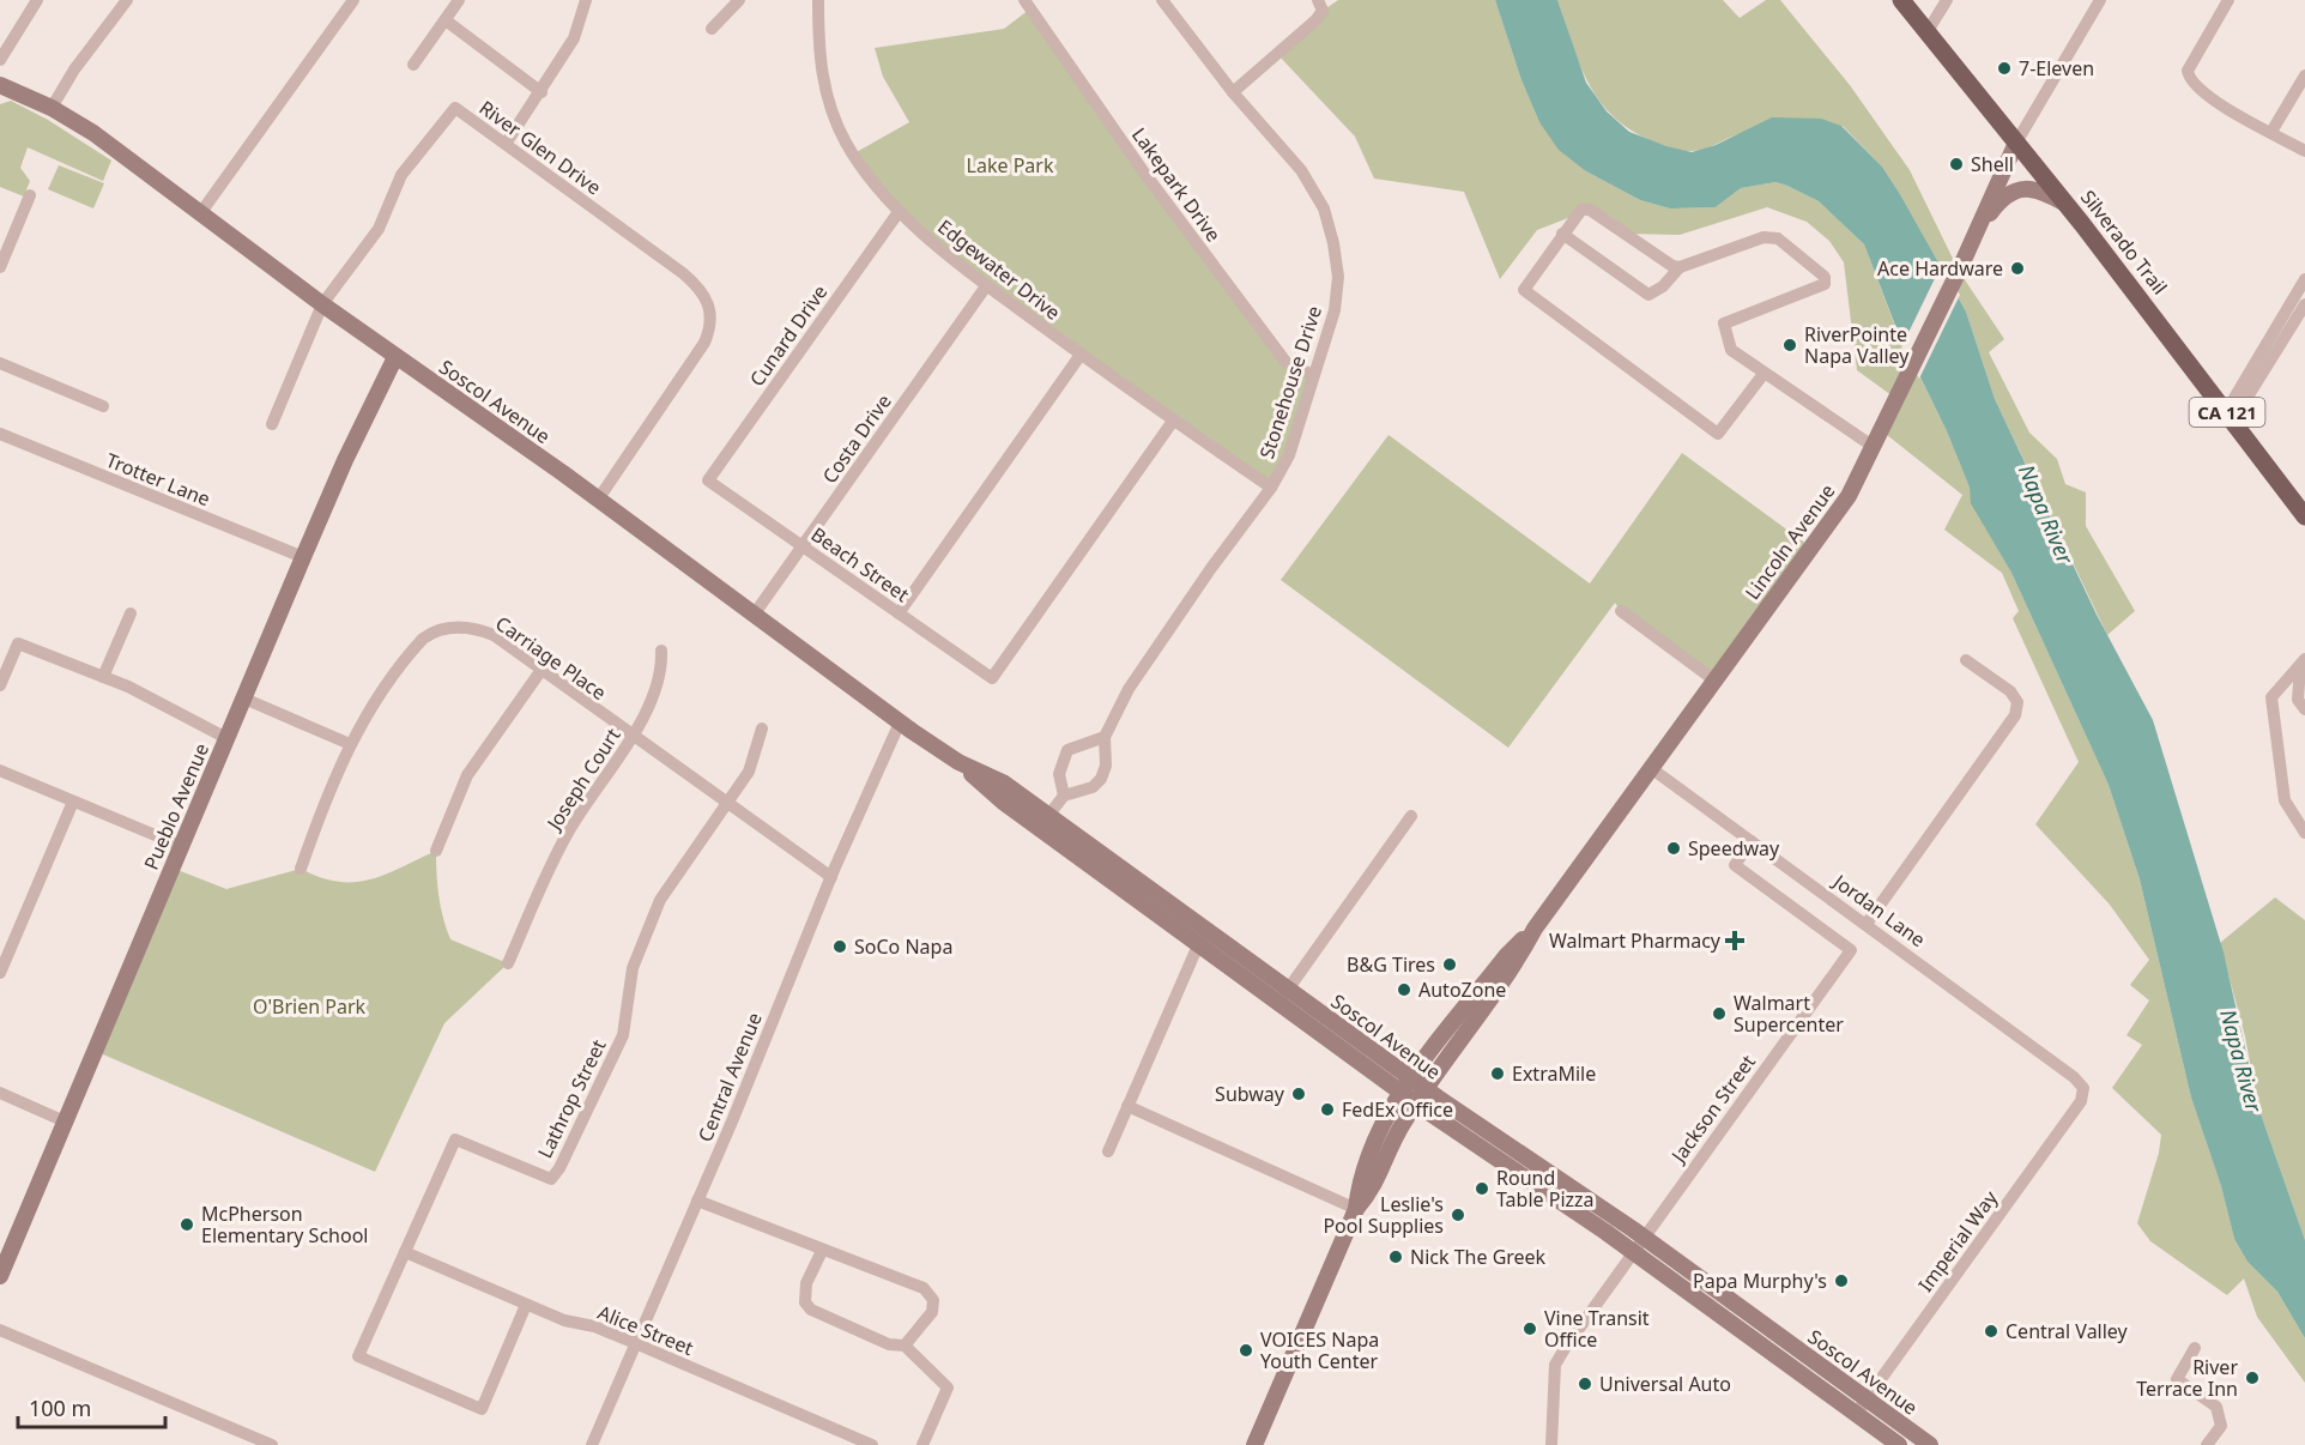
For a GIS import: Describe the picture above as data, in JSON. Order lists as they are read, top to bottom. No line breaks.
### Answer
{"streets":{"main road":["Silverado Trail","Soscol Avenue","CA 121","Lincoln Avenue","Pueblo Avenue"],"street":["River Glen Drive","Lakepark Drive","Edgewater Drive","Cunard Drive","Stonehouse Drive","Costa Drive","Trotter Lane","Beach Street","Carriage Place","Joseph Court","Jordan Lane","Central Avenue","Lathrop Street","Jackson Street","Imperial Way","Alice Street"]},"crossings":[["River Glen Drive","Soscol Avenue"],["Lakepark Drive","Stonehouse Drive"],["Silverado Trail","Lincoln Avenue"],["Edgewater Drive","Cunard Drive"],["Edgewater Drive","Stonehouse Drive"],["Edgewater Drive","Costa Drive"],["Edgewater Drive","Beach Street"],["Cunard Drive","Beach Street"],["Soscol Avenue","Costa Drive"],["Soscol Avenue","Lincoln Avenue"],["Soscol Avenue","Pueblo Avenue"],["Soscol Avenue","Central Avenue"],["Soscol Avenue","Jackson Street"],["Soscol Avenue","Imperial Way"],["Costa Drive","Beach Street"],["Trotter Lane","Pueblo Avenue"],["Lincoln Avenue","Jordan Lane"],["Carriage Place","Joseph Court"],["Carriage Place","Central Avenue"],["Carriage Place","Lathrop Street"],["Jordan Lane","Jackson Street"],["Jordan Lane","Imperial Way"],["Central Avenue","Alice Street"],["Lathrop Street","Alice Street"]],"water":["Napa River"],"parks":["Lake Park","O'Brien Park"],"places":{"other":["7-Eleven","Shell","Ace Hardware","RiverPointe Napa Valley","Speedway","SoCo Napa","B&G Tires","AutoZone","Walmart Supercenter","ExtraMile","Subway","FedEx Office","Round Table Pizza","Leslie's Pool Supplies","McPherson Elementary School","Nick The Greek","Papa Murphy's","Vine Transit Office","Central Valley","VOICES Napa Youth Center","River Terrace Inn","Universal Auto"],"health":["Walmart Pharmacy"]},"scale_bar":"100 m"}
